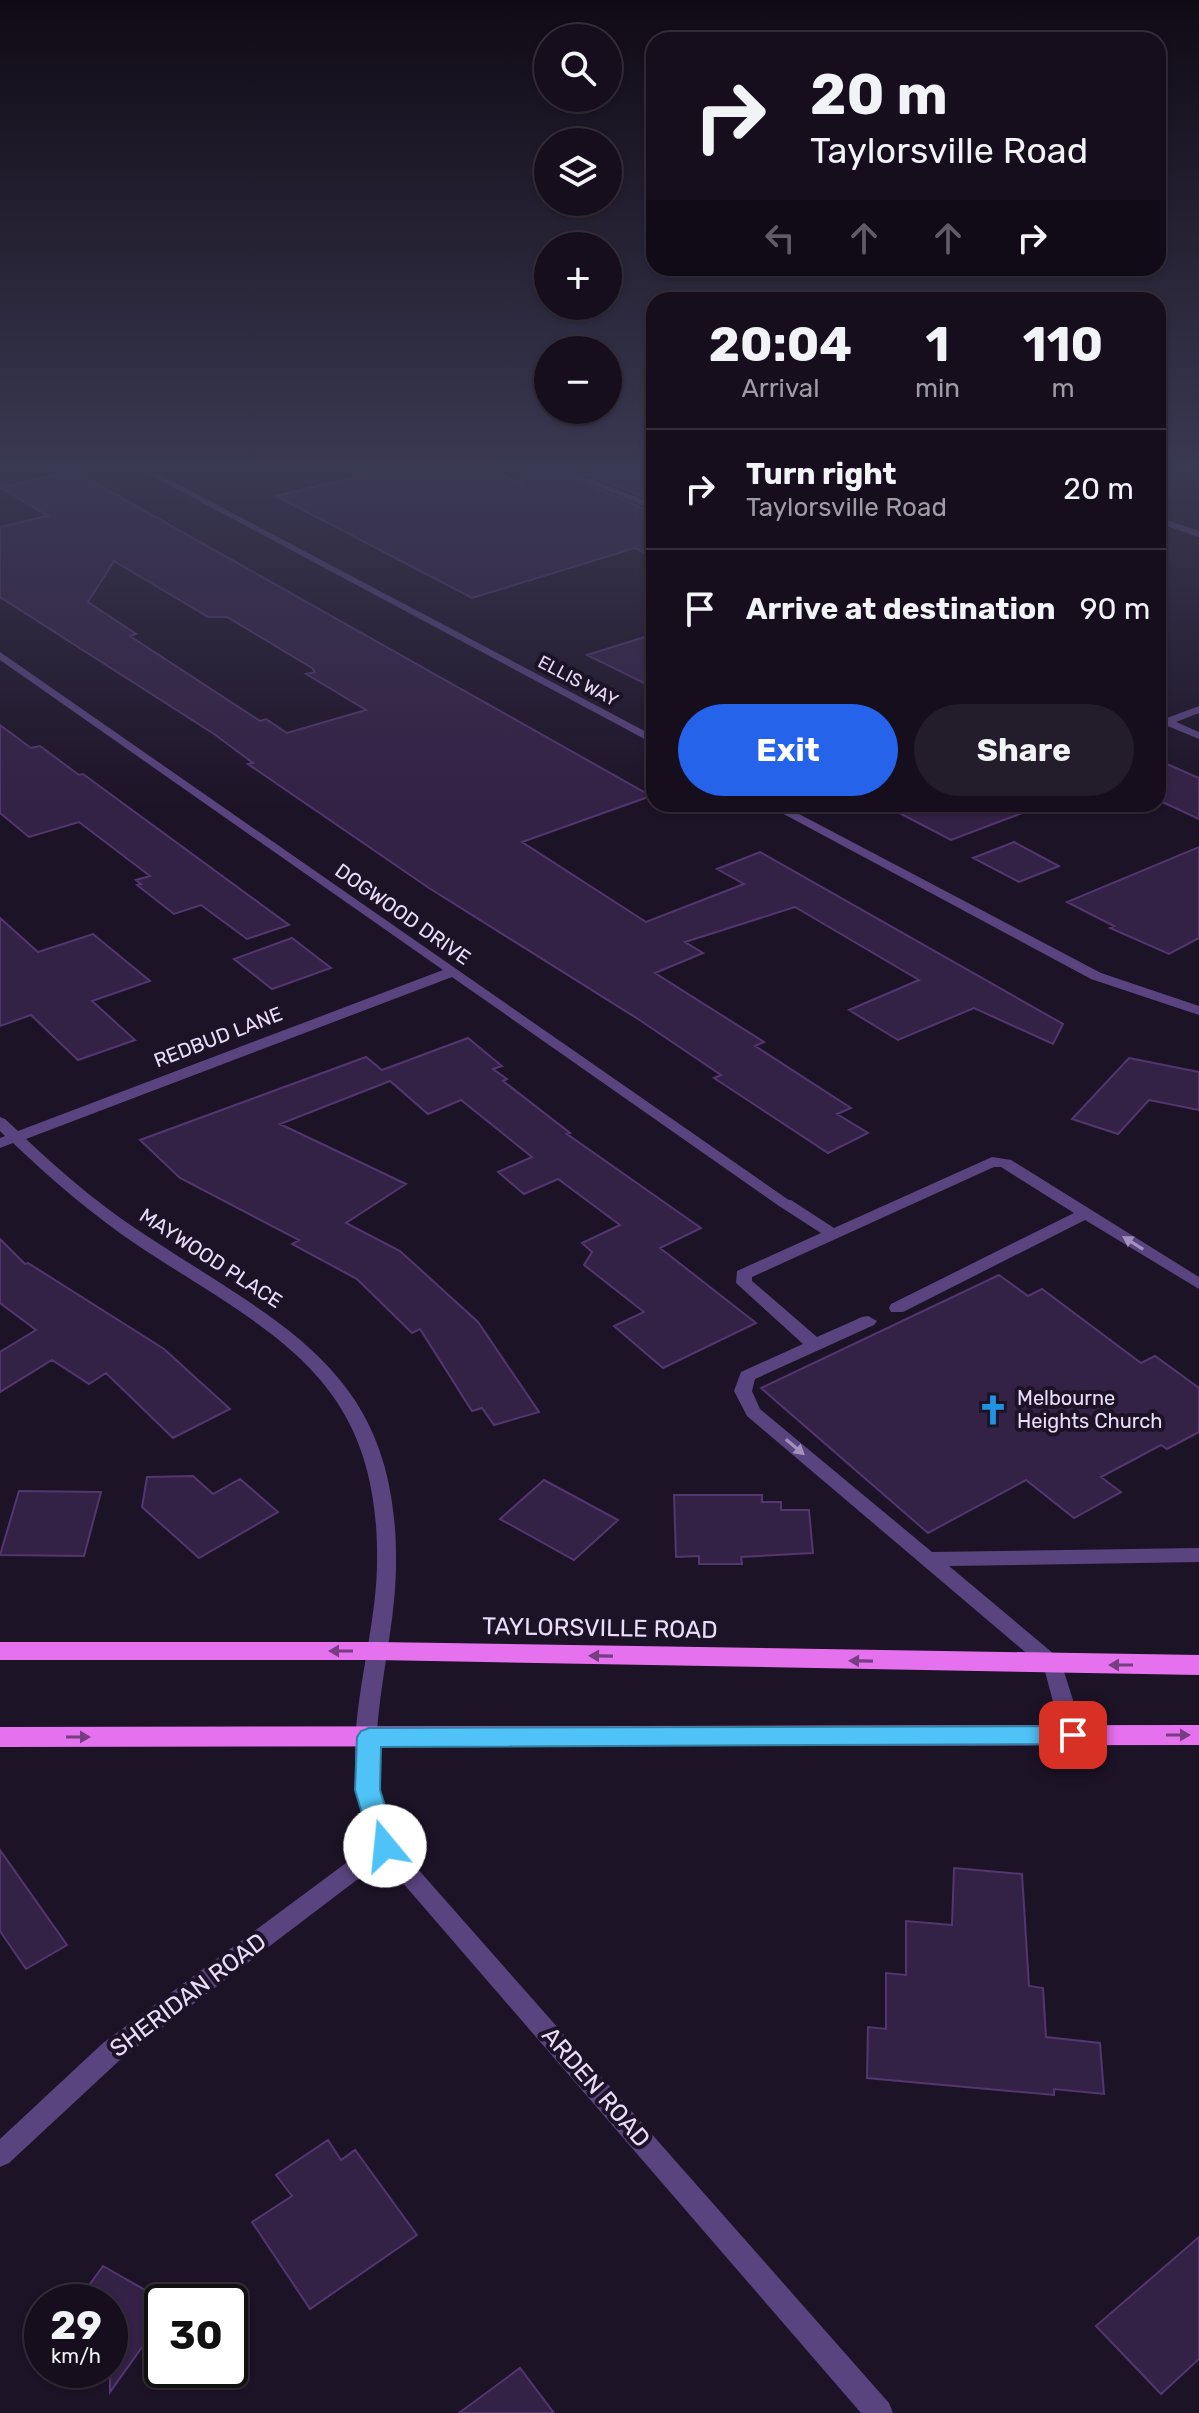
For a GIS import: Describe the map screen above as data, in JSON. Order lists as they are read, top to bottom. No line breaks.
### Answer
{"streets":{"main road":["TAYLORSVILLE ROAD"],"street":["ELLIS WAY","DOGWOOD DRIVE","REDBUD LANE","MAYWOOD PLACE","SHERIDAN ROAD","ARDEN ROAD"]},"crossings":[["DOGWOOD DRIVE","REDBUD LANE"],["REDBUD LANE","MAYWOOD PLACE"],["MAYWOOD PLACE","TAYLORSVILLE ROAD"],["MAYWOOD PLACE","ARDEN ROAD"],["SHERIDAN ROAD","ARDEN ROAD"]],"places":{"church":["Melbourne Heights Church"]},"page":{"map_buttons":["+","−"],"turn":["20 m","Taylorsville Road"],"eta":["20:04","Arrival","1","min","110","m"],"list":[{"name":"Turn right","note":"Taylorsville Road","value":"20 m"},{"name":"Arrive at destination","value":"90 m"}],"buttons":["Exit","Share"],"speed":"29 km/h","limit":"30"}}
